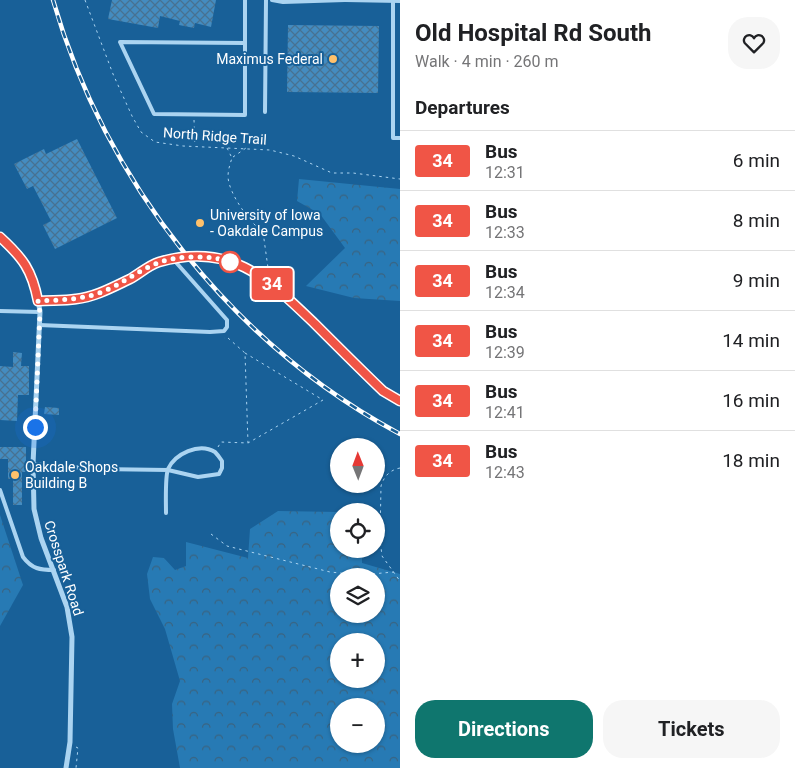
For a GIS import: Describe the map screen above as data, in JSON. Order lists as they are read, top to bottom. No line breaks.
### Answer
{"streets":{"street":["Crosspark Road"],"path":["North Ridge Trail"]},"places":["Maximus Federal","University of Iowa - Oakdale Campus","Oakdale Shops Building B"],"lines":["bus line 34"],"north":"top","page":{"on_map":"34","heading":[["Old Hospital Rd South","Walk · 4 min · 260 m"],"Departures"],"list":[{"mark":"34","name":"Bus","note":"12:31","value":"6 min"},{"mark":"34","name":"Bus","note":"12:33","value":"8 min"},{"mark":"34","name":"Bus","note":"12:34","value":"9 min"},{"mark":"34","name":"Bus","note":"12:39","value":"14 min"},{"mark":"34","name":"Bus","note":"12:41","value":"16 min"},{"mark":"34","name":"Bus","note":"12:43","value":"18 min"}],"map_buttons":["+","−"],"buttons":["Directions","Tickets"]}}
